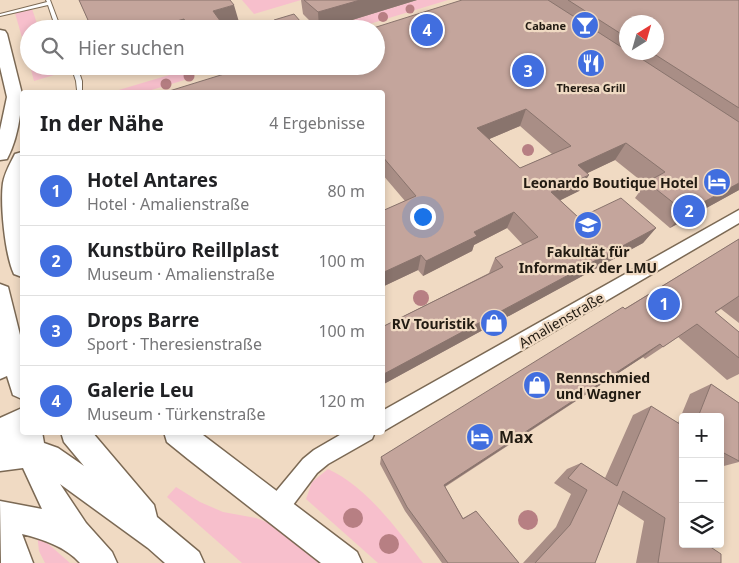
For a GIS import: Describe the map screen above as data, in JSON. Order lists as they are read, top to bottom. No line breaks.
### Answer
{"streets":{"street":["Amalienstraße"]},"places":{"bar":["Cabane"],"restaurant":["Theresa Grill"],"hotel":["Leonardo Boutique Hotel","Max"],"school or university":["Fakultät für Informatik der LMU"],"shop":["RV Touristik","Rennschmied und Wagner"]},"north":"top right","page":{"pins":["4","3","2","1"],"search":"Hier suchen","heading":["In der Nähe","4 Ergebnisse"],"list":[{"mark":"1","name":"Hotel Antares","note":"Hotel · Amalienstraße","value":"80 m"},{"mark":"2","name":"Kunstbüro Reillplast","note":"Museum · Amalienstraße","value":"100 m"},{"mark":"3","name":"Drops Barre","note":"Sport · Theresienstraße","value":"100 m"},{"mark":"4","name":"Galerie Leu","note":"Museum · Türkenstraße","value":"120 m"}],"map_buttons":["+","−"]}}
